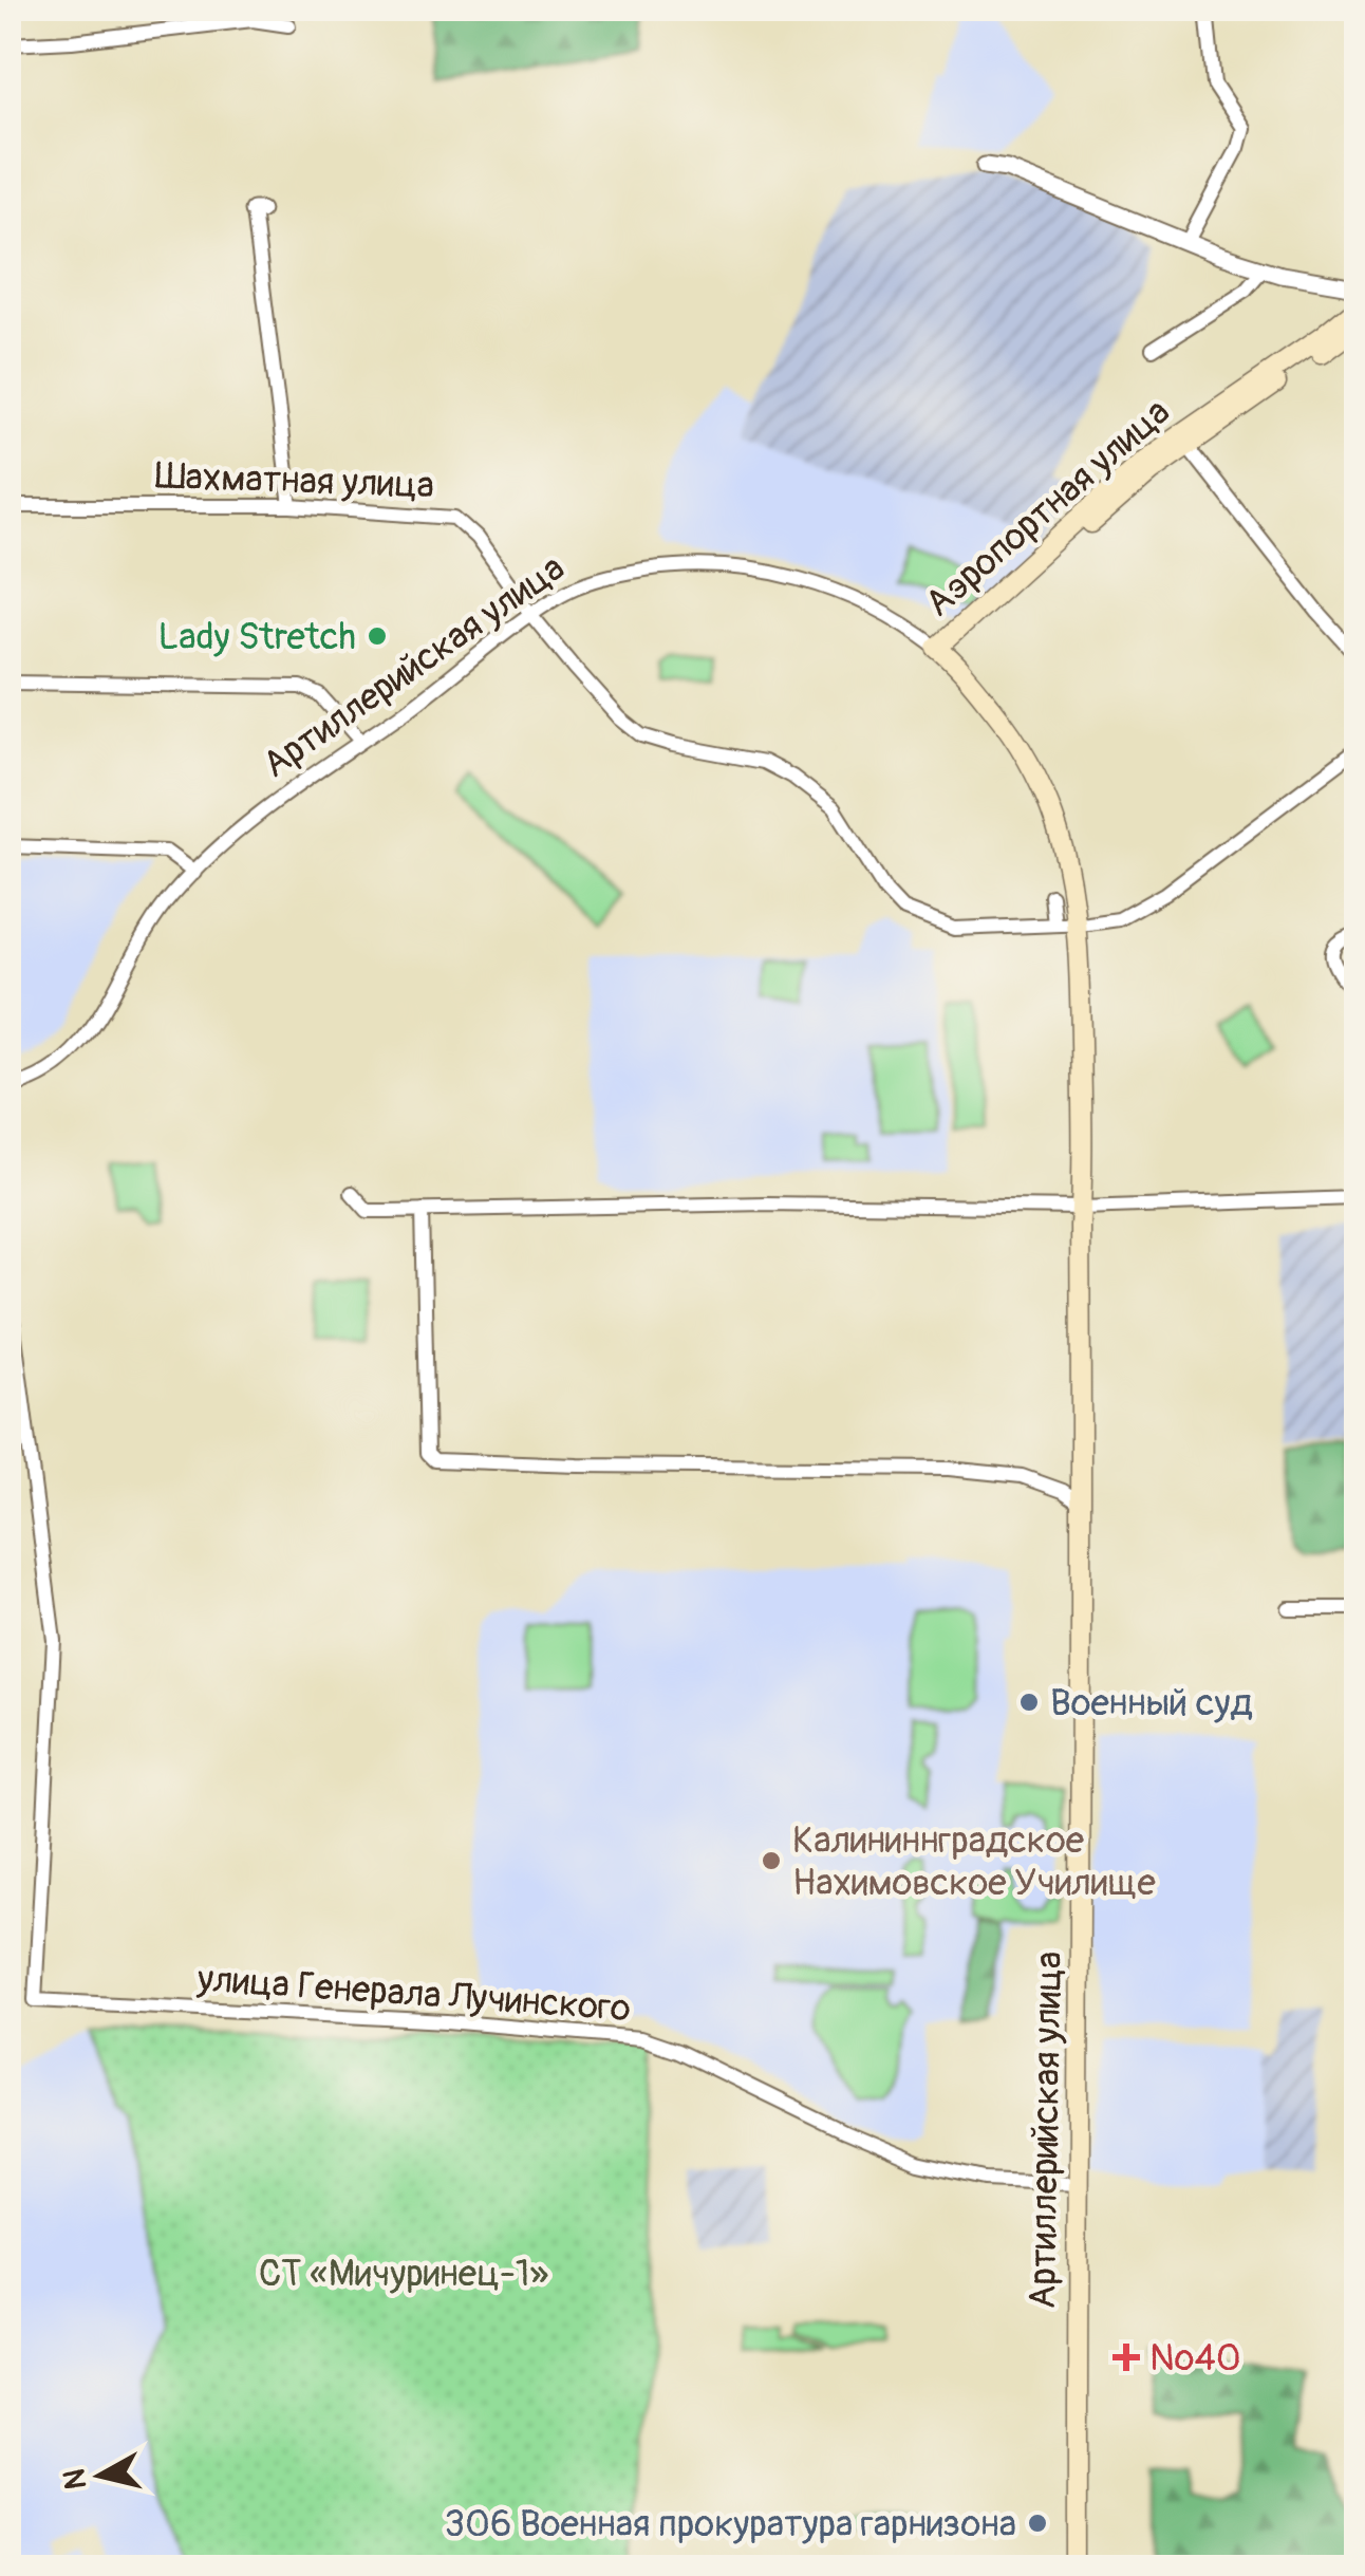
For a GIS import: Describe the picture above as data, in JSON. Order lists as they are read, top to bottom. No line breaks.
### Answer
{"streets":{"main road":["Аэропортная улица","Артиллерийская улица"],"street":["Шахматная улица","улица Генерала Лучинского"]},"crossings":[["Шахматная улица","Артиллерийская улица"],["Аэропортная улица","Артиллерийская улица"],["Артиллерийская улица","улица Генерала Лучинского"]],"parks":["СТ «Мичуринец-1»"],"places":{"other":["Lady Stretch","Военный суд","Калининнградское Нахимовское Училище","306 Военная прокуратура гарнизона"],"health":["№40"]},"north":"left"}
